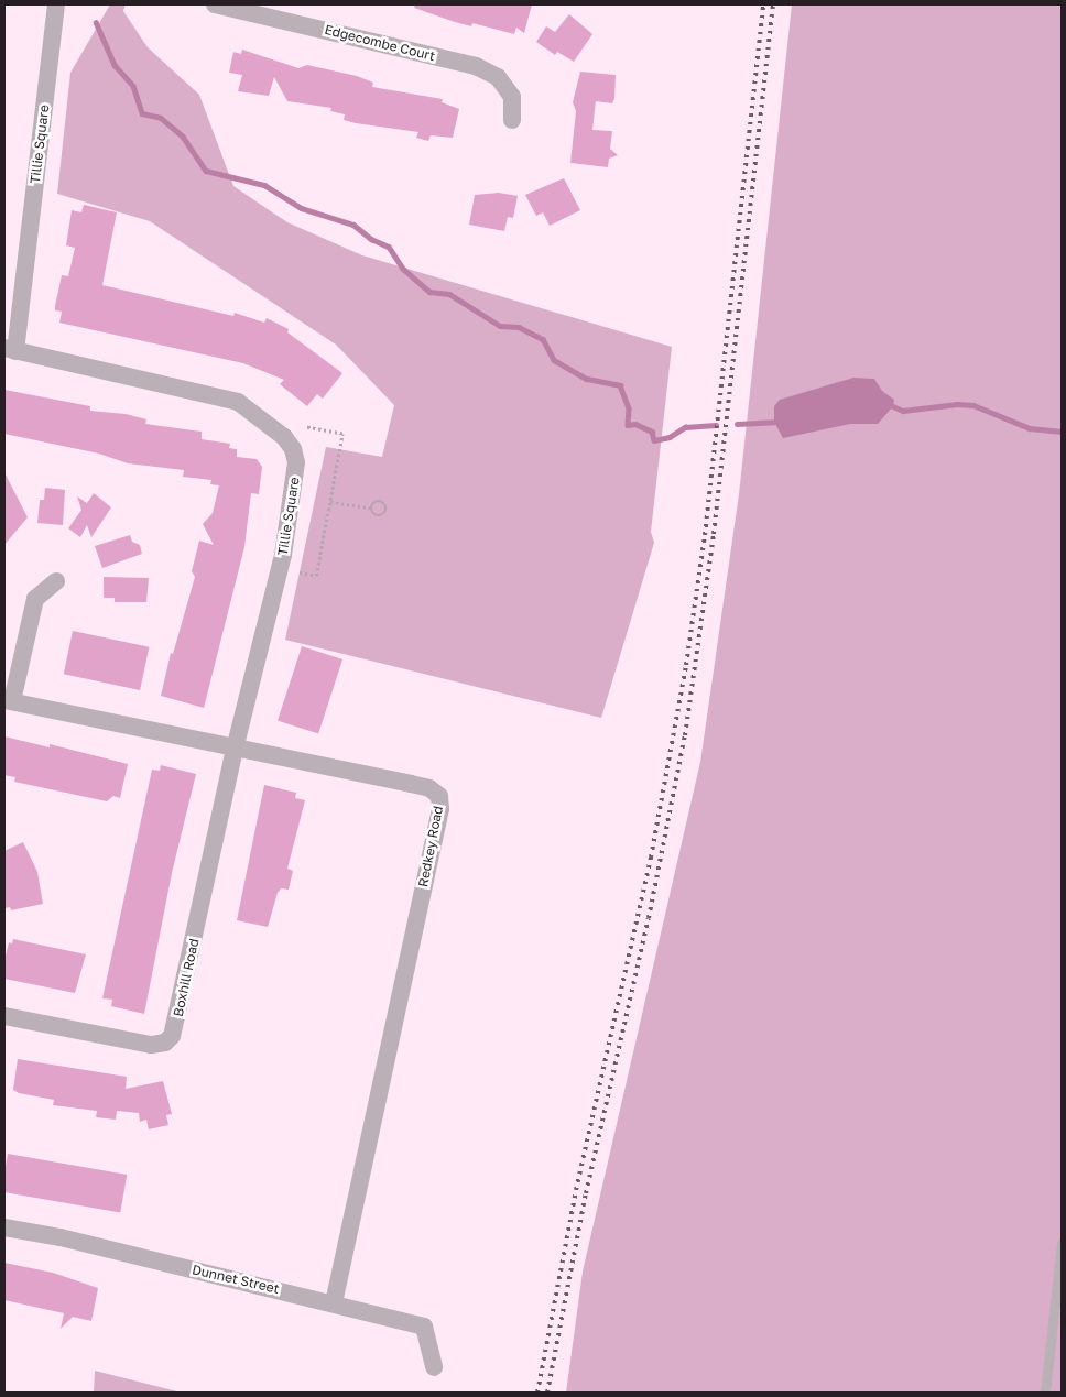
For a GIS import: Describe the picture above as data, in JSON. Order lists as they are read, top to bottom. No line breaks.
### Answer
{"streets":{"street":["Edgecombe Court","Tillie Square","Redkey Road","Boxhill Road","Dunnet Street"]},"crossings":[["Tillie Square","Redkey Road"],["Tillie Square","Boxhill Road"],["Redkey Road","Boxhill Road"],["Redkey Road","Dunnet Street"]]}
